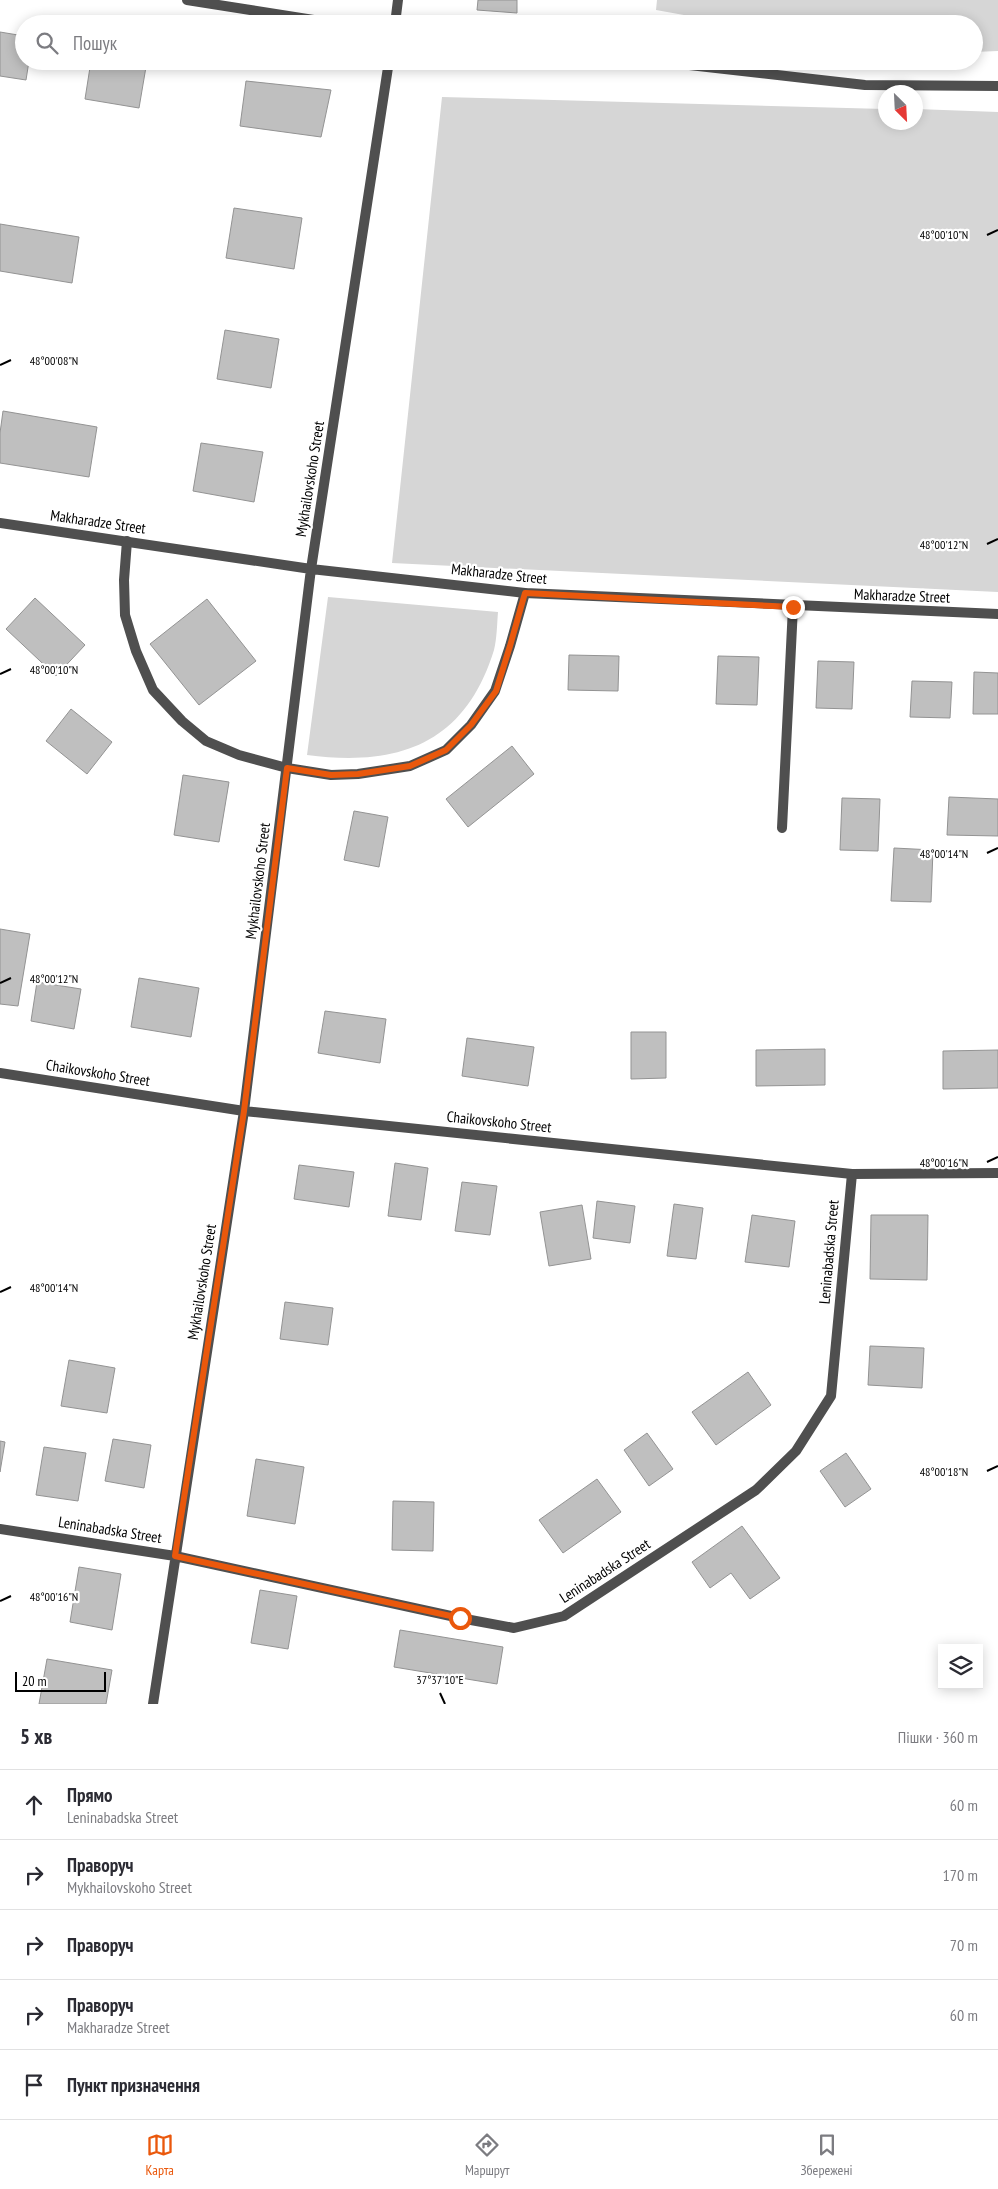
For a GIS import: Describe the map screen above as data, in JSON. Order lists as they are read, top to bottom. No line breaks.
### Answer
{"streets":{"street":["Mykhailovskoho Street","Makharadze Street","Chaikovskoho Street","Leninabadska Street"]},"crossings":[["Mykhailovskoho Street","Makharadze Street"],["Mykhailovskoho Street","Chaikovskoho Street"],["Mykhailovskoho Street","Leninabadska Street"],["Chaikovskoho Street","Leninabadska Street"]],"scale_bar":"20 m","north":"bottom right","page":{"search":"Пошук","scale":"20 m","heading":["5 хв","Пішки · 360 m"],"list":[["Прямо","Leninabadska Street","60 m"],["Праворуч","Mykhailovskoho Street","170 m"],["Праворуч","70 m"],["Праворуч","Makharadze Street","60 m"],"Пункт призначення"],"nav":["Карта","Маршрут","Збережені"]},"coordinates":["48°00'10\"N","48°00'08\"N","48°00'12\"N","48°00'14\"N","48°00'16\"N","48°00'18\"N","37°37'10\"E"]}
